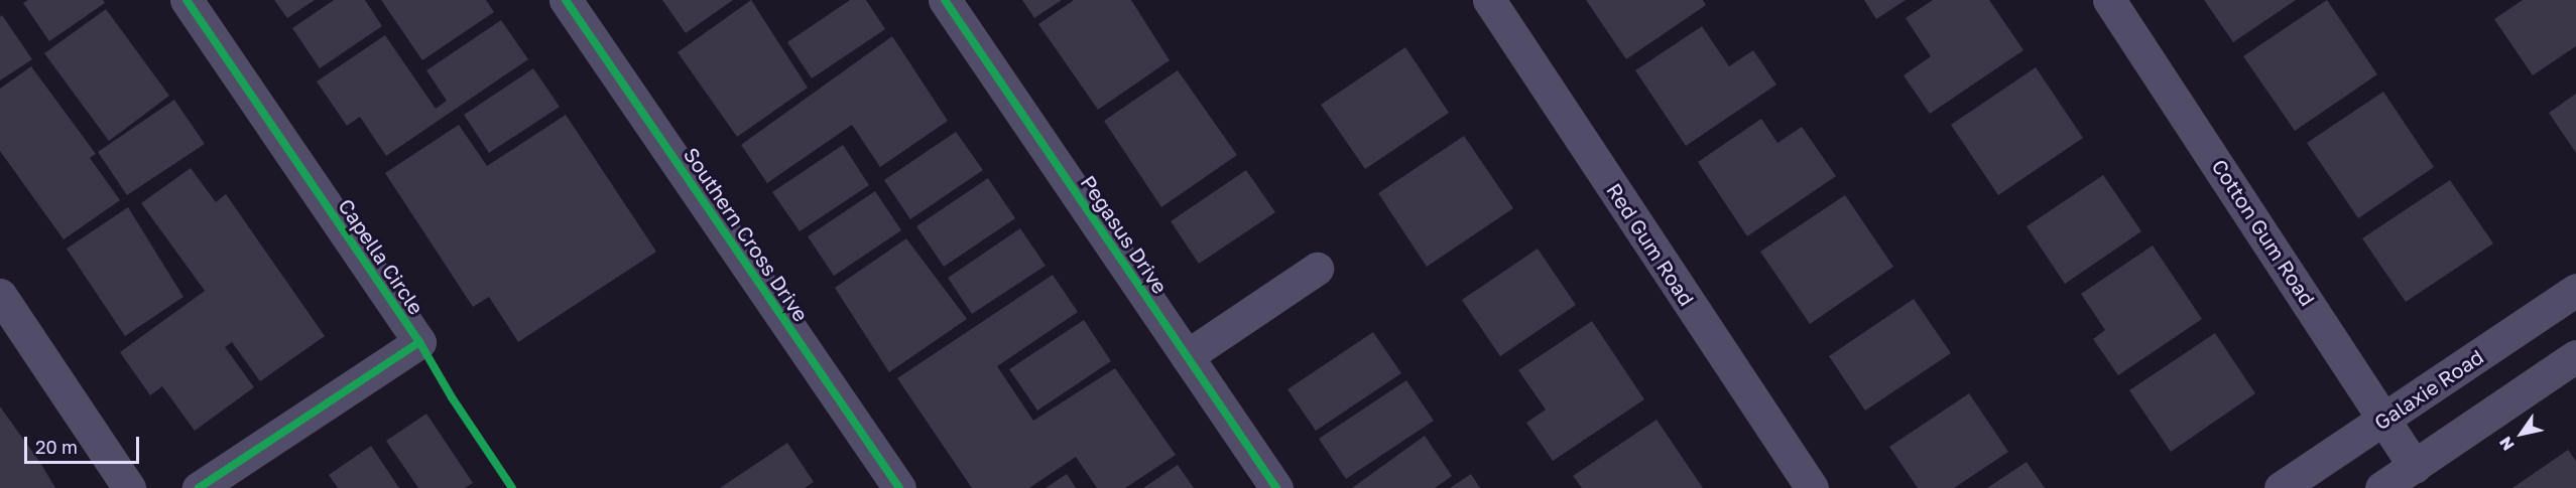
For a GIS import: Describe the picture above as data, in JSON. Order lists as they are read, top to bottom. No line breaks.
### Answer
{"streets":{"street":["Cotton Gum Road","Southern Cross Drive","Pegasus Drive","Red Gum Road","Capella Circle","Galaxie Road"]},"crossings":[["Cotton Gum Road","Galaxie Road"]],"scale_bar":"20 m","north":"bottom left"}
